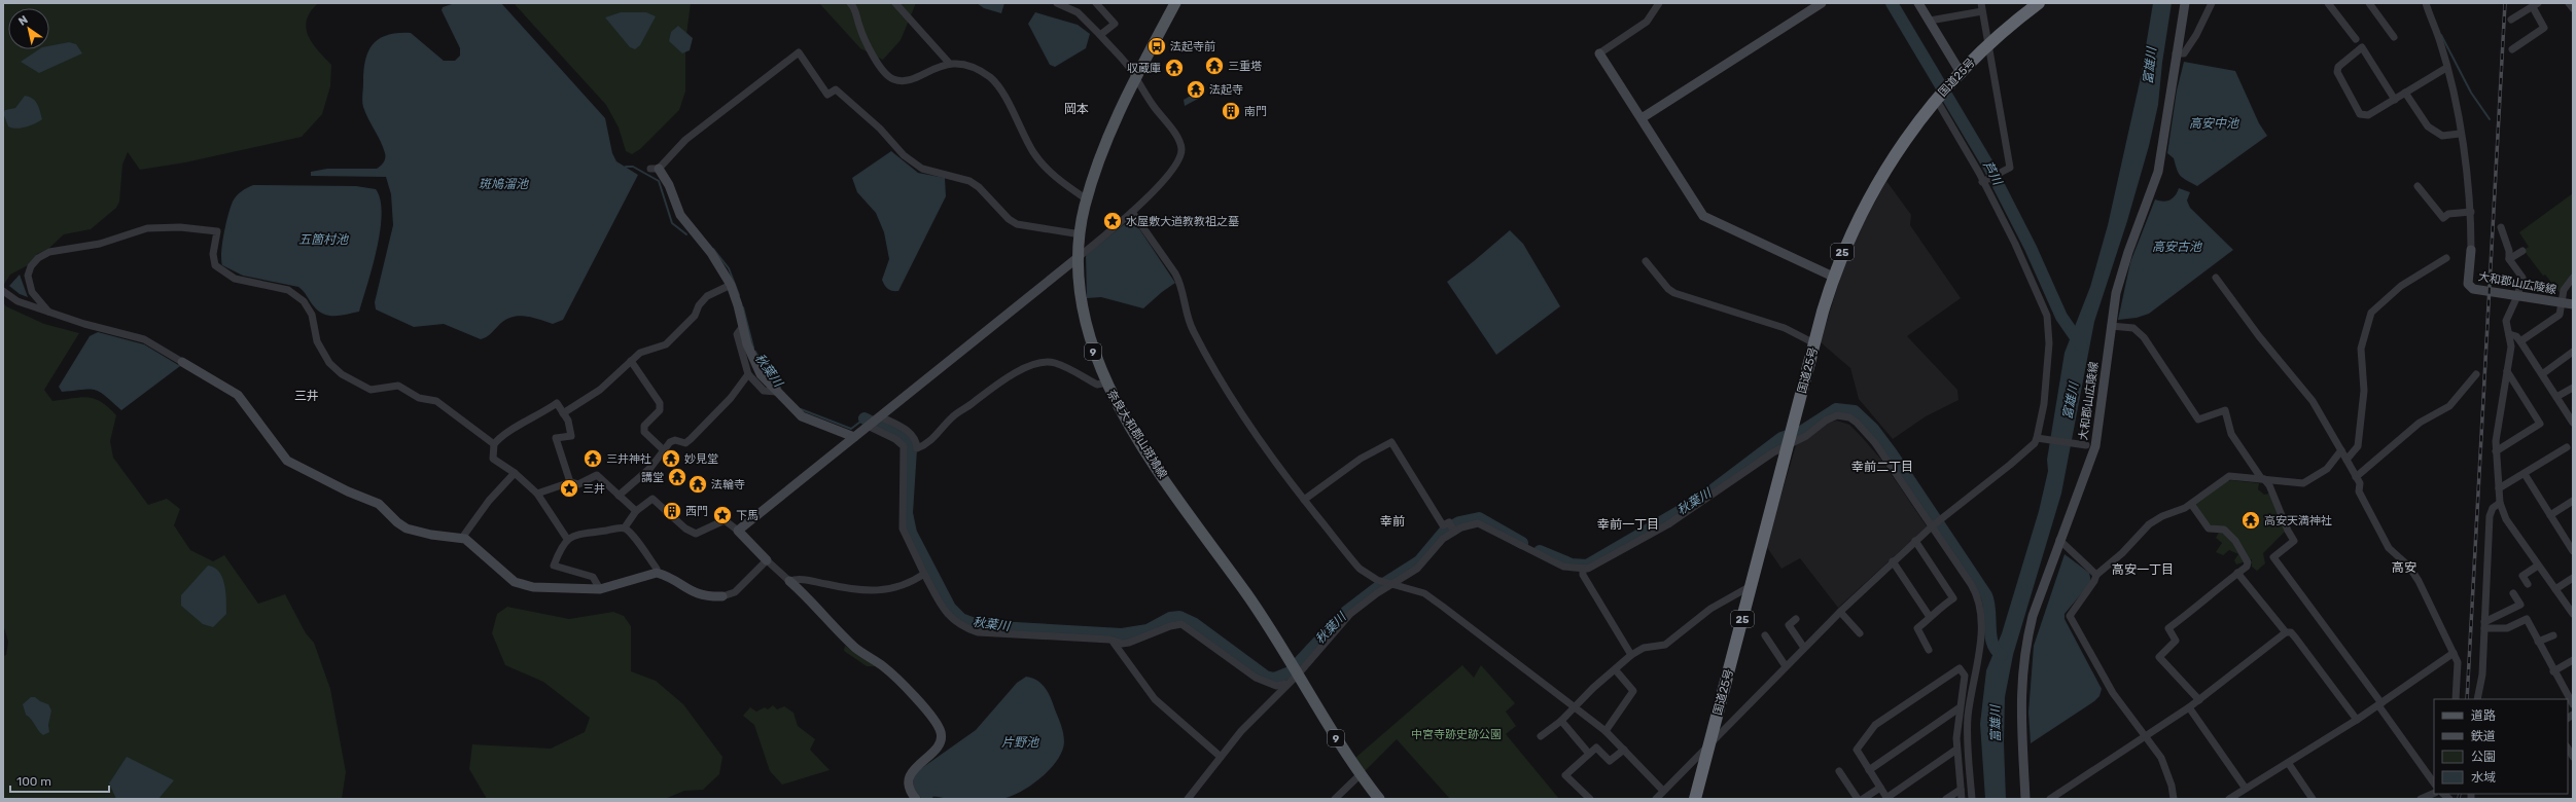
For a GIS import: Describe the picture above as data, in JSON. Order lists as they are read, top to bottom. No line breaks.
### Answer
{"streets":{"highway":["国道25号","25"],"main road":["9","奈良大和郡山斑鳩線"],"street":["大和郡山広陵線"]},"districts":["岡本","三井","幸前二丁目","幸前","幸前一丁目","高安","高安一丁目"],"water":["富雄川","高安中池","芦川","斑鳩溜池","五箇村池","高安古池","秋葉川","片野池"],"parks":["中宮寺跡史跡公園"],"places":{"bus stop":["法起寺前"],"temple":["三重塔","収蔵庫","法起寺","三井神社","妙見堂","講堂","法輪寺","高安天満神社"],"building":["南門","西門"],"place":["水屋敷大道教教祖之墓","三井","下馬"]},"legend":["道路","鉄道","公園","水域"],"scale_bar":"100 m","north":"top left"}
